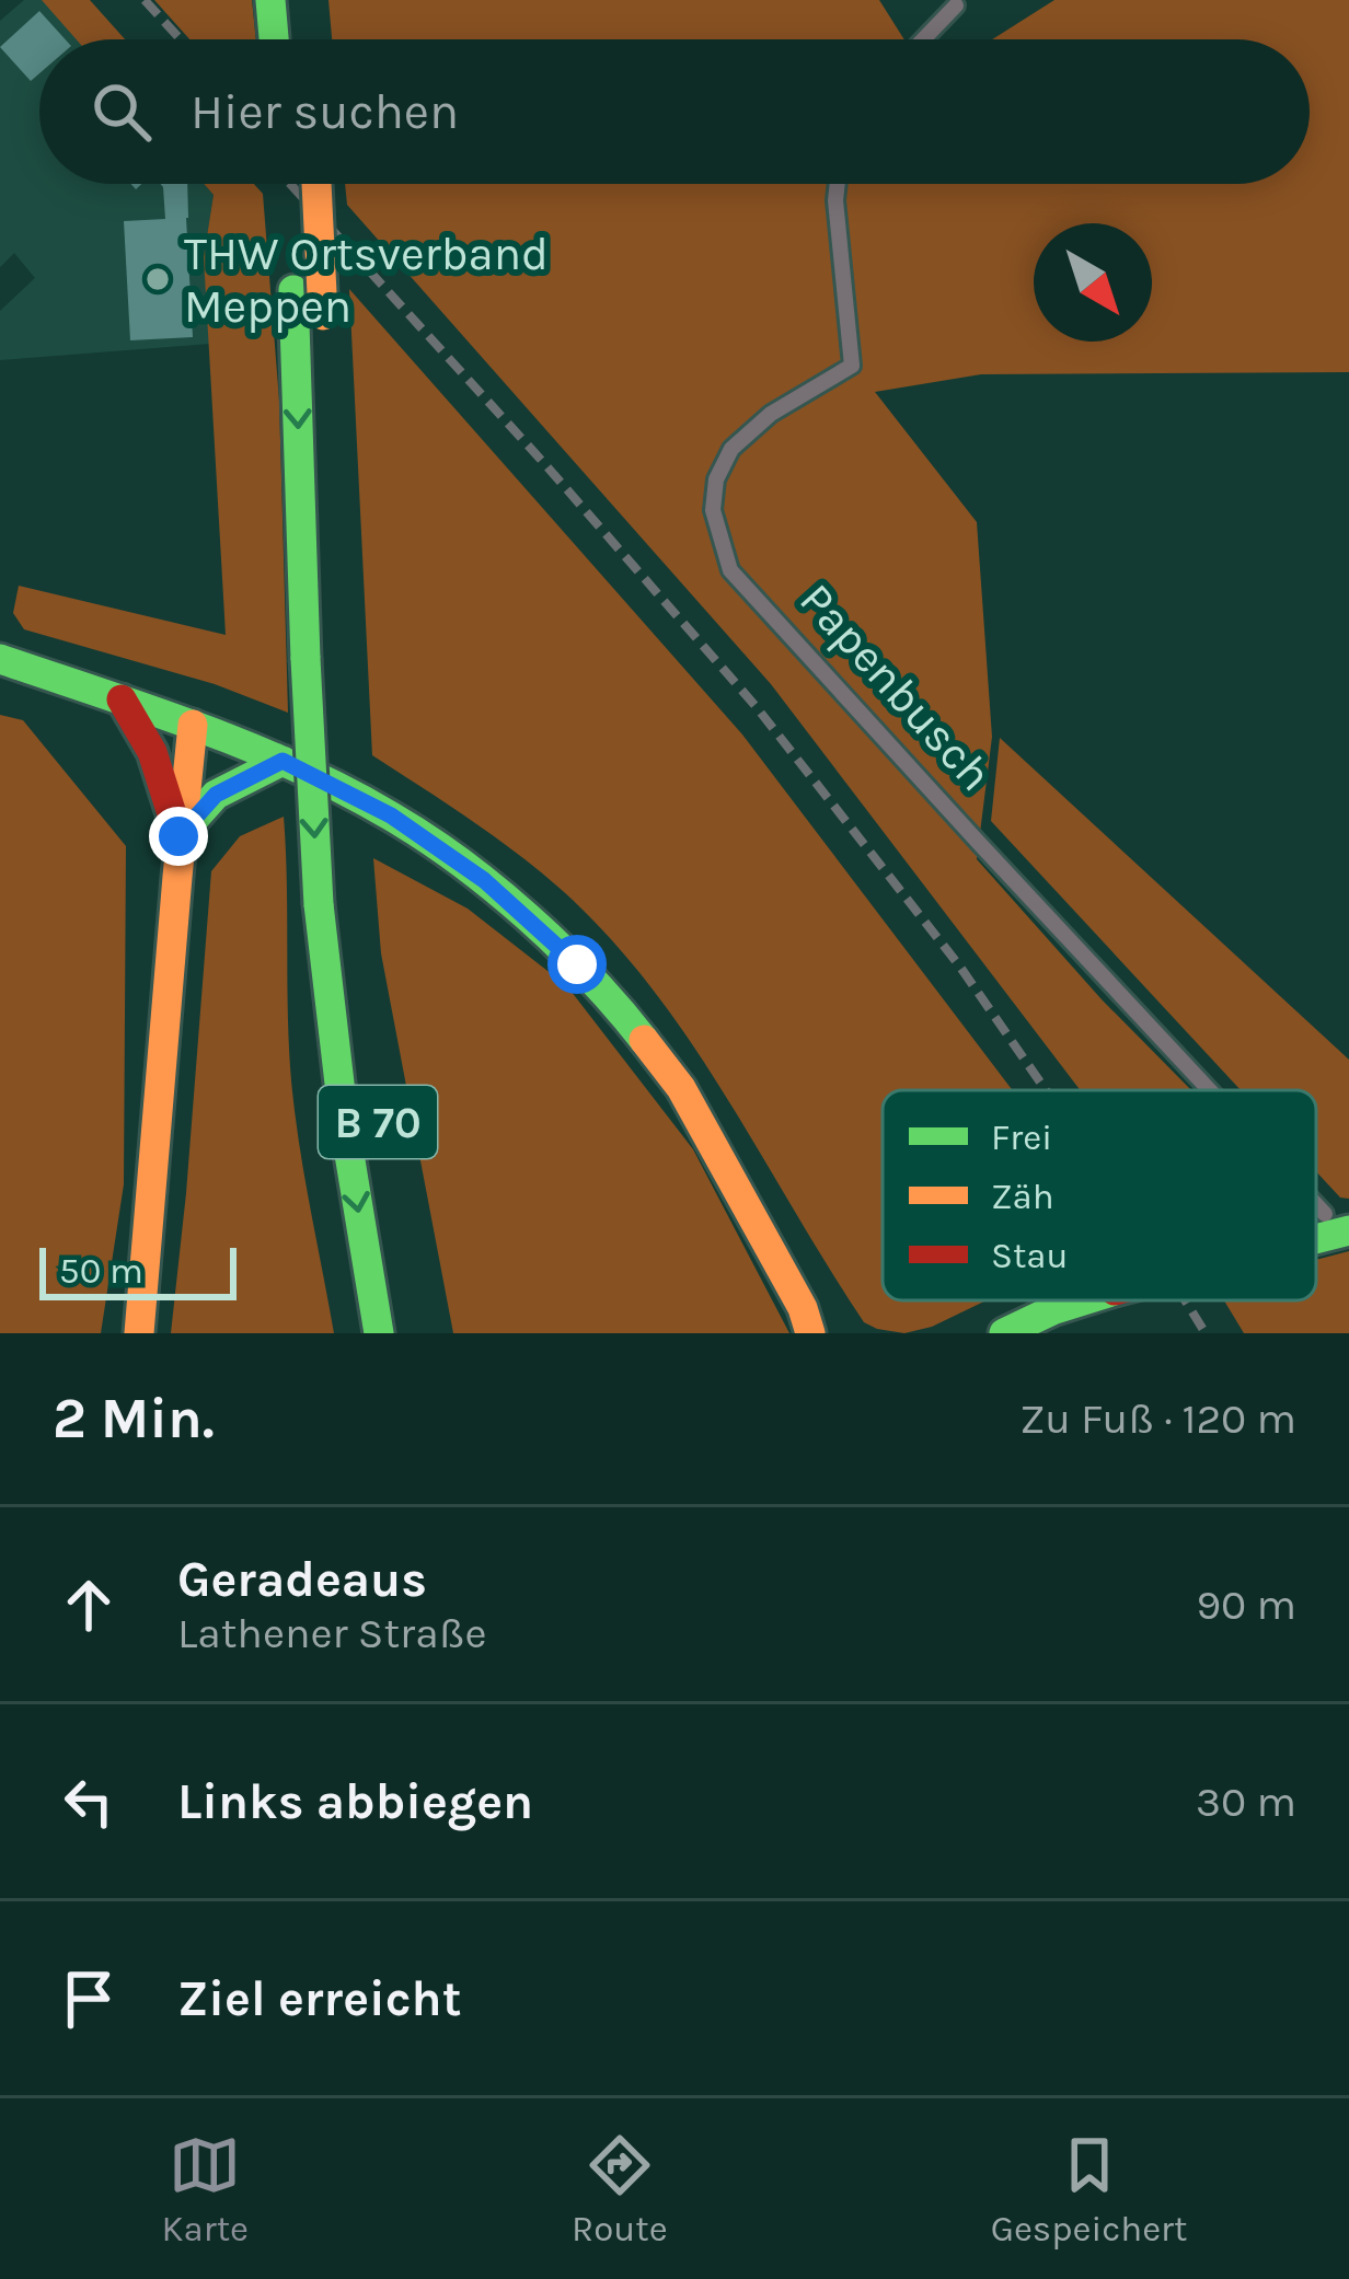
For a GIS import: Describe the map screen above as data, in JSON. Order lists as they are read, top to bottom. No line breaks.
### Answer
{"streets":{"main road":["Papenbusch","B 70"]},"places":["THW Ortsverband Meppen"],"legend":["Frei","Zäh","Stau"],"scale_bar":"50 m","north":"bottom right","page":{"search":"Hier suchen","scale":"50 m","heading":["2 Min.","Zu Fuß · 120 m"],"list":[["Geradeaus","Lathener Straße","90 m"],["Links abbiegen","30 m"],"Ziel erreicht"],"nav":["Karte","Route","Gespeichert"]}}
